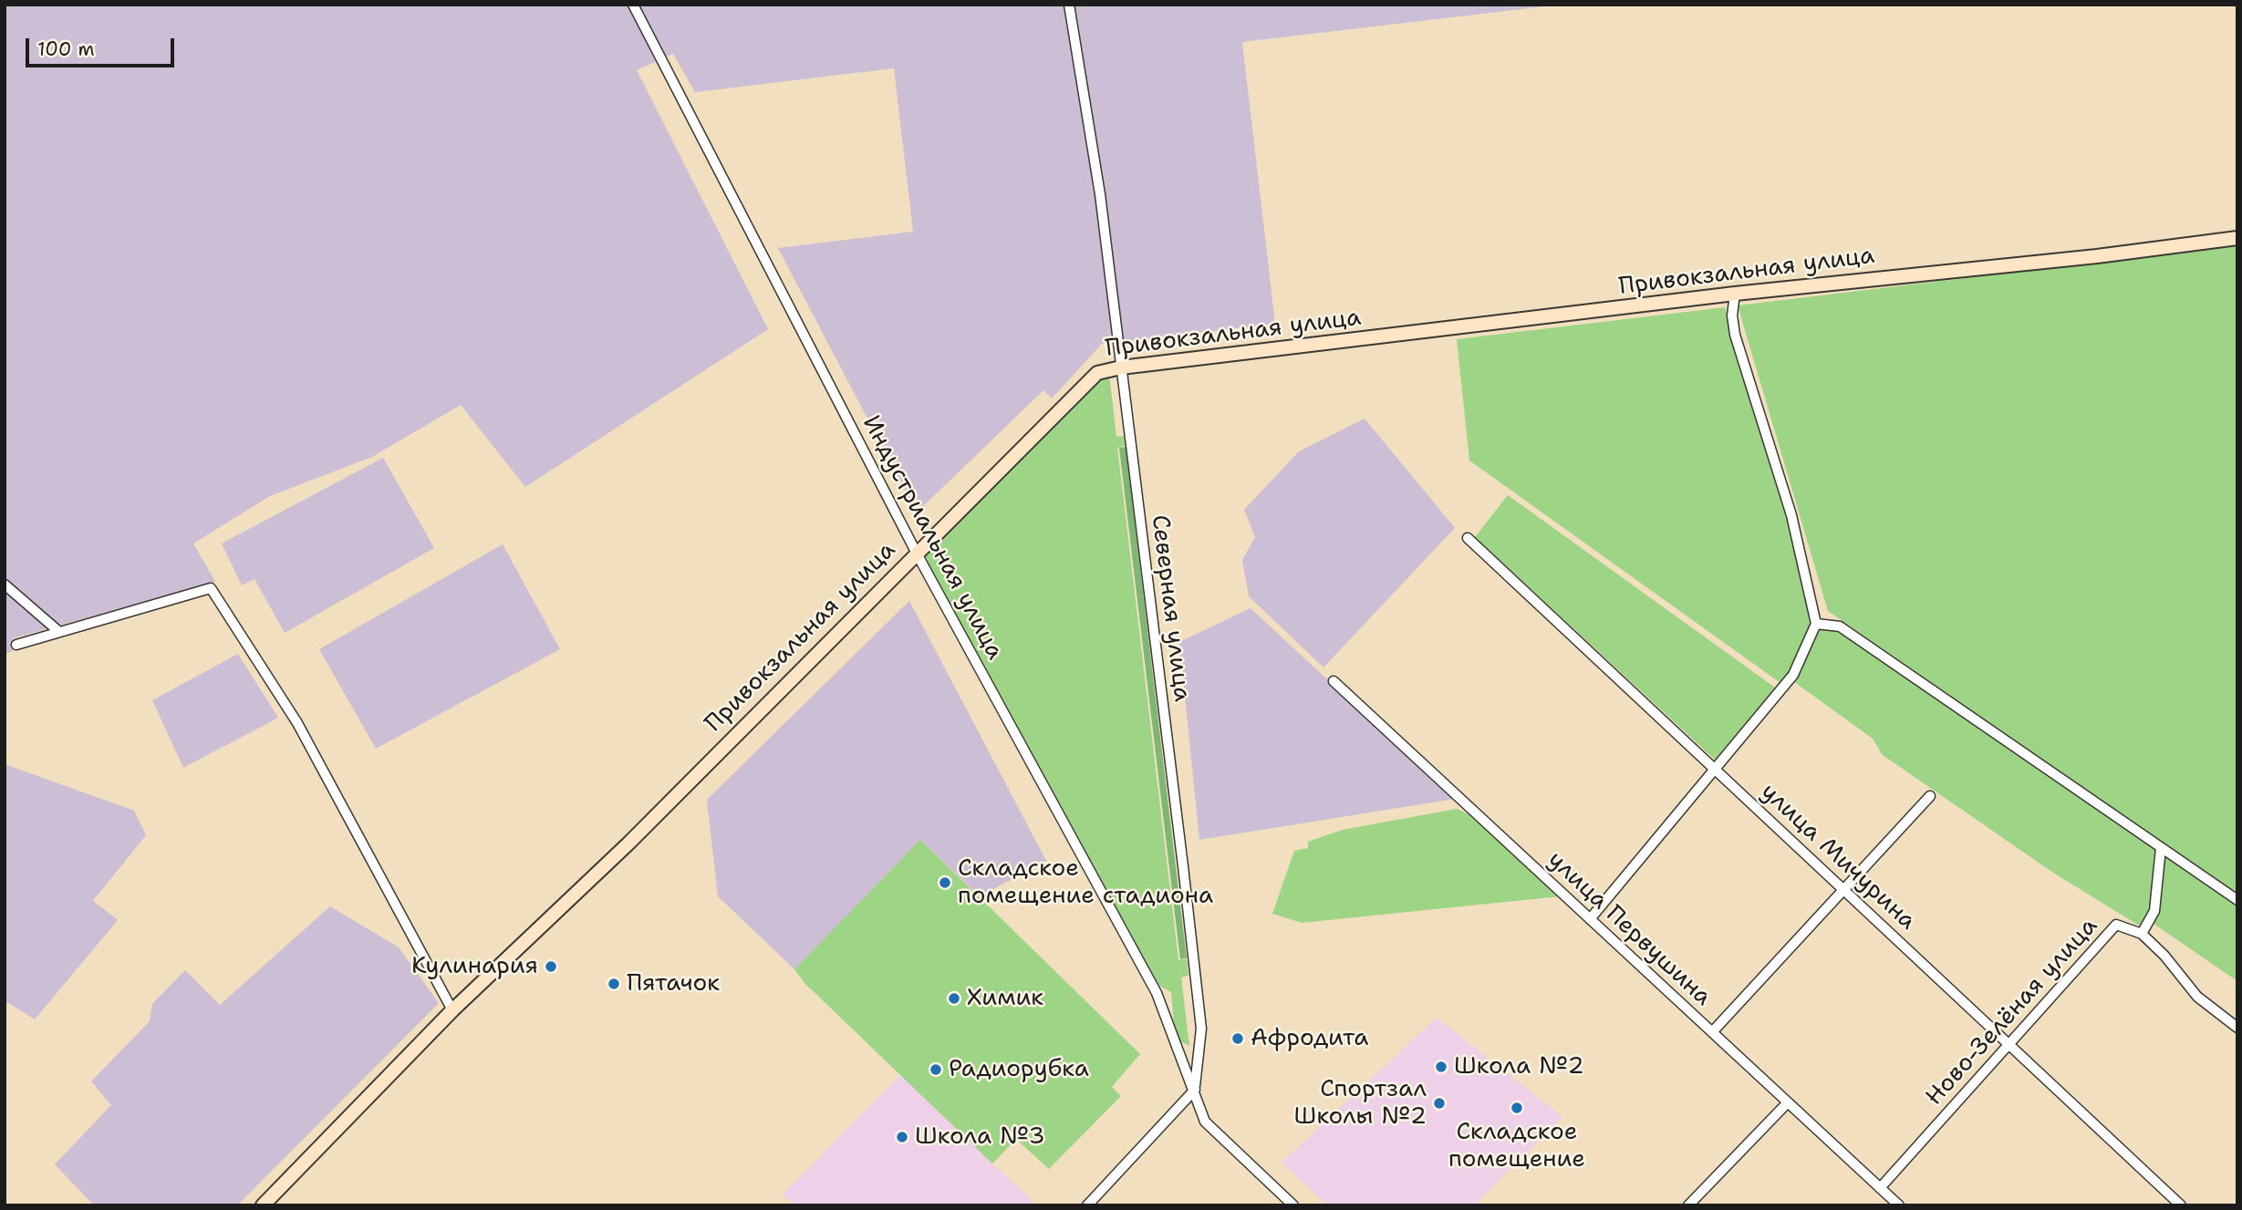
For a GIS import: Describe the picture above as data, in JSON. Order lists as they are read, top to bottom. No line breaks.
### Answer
{"streets":{"main road":["Привокзальная улица"],"street":["Индустриальная улица","Северная улица","улица Мичурина","улица Первушина","Ново-Зелёная улица"]},"crossings":[["Привокзальная улица","Индустриальная улица"],["Привокзальная улица","Северная улица"],["Индустриальная улица","Северная улица"],["улица Мичурина","Ново-Зелёная улица"],["улица Первушина","Ново-Зелёная улица"]],"places":["Складское помещение стадиона","Кулинария","Пятачок","Химик","Афродита","Школа №2","Радиорубка","Спортзал Школы №2","Складское помещение","Школа №3"],"scale_bar":"100 m"}
